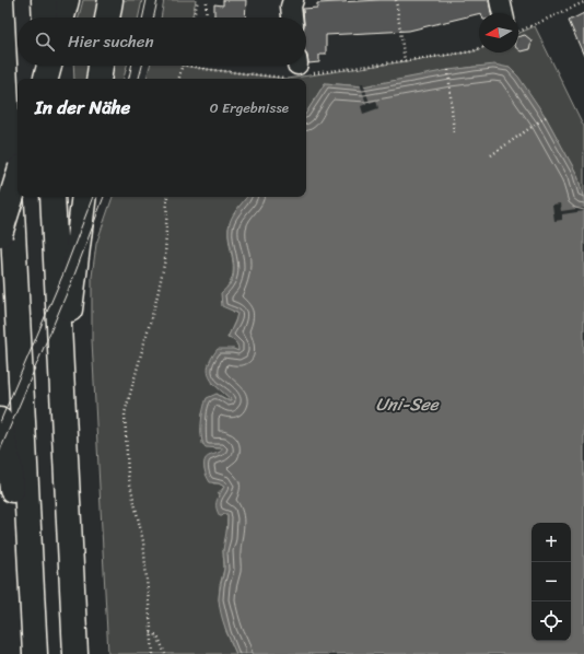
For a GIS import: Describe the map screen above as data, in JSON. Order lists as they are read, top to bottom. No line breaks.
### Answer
{"water":["Uni-See"],"north":"left","page":{"search":"Hier suchen","heading":["In der Nähe","0 Ergebnisse"],"map_buttons":["+","−"]}}
